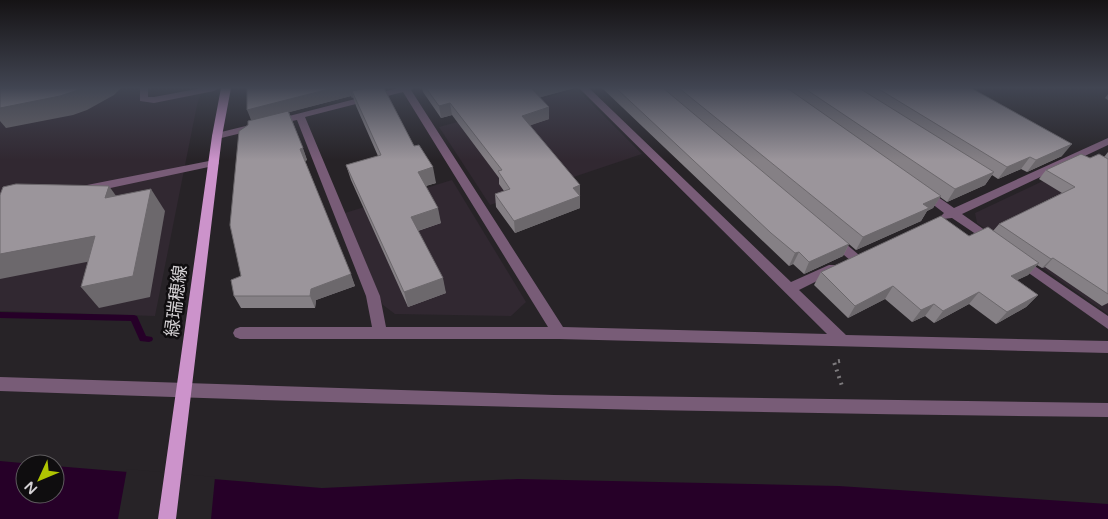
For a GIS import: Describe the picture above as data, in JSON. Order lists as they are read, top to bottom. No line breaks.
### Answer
{"streets":{"main road":["緑瑞穂線"]},"north":"bottom left"}
